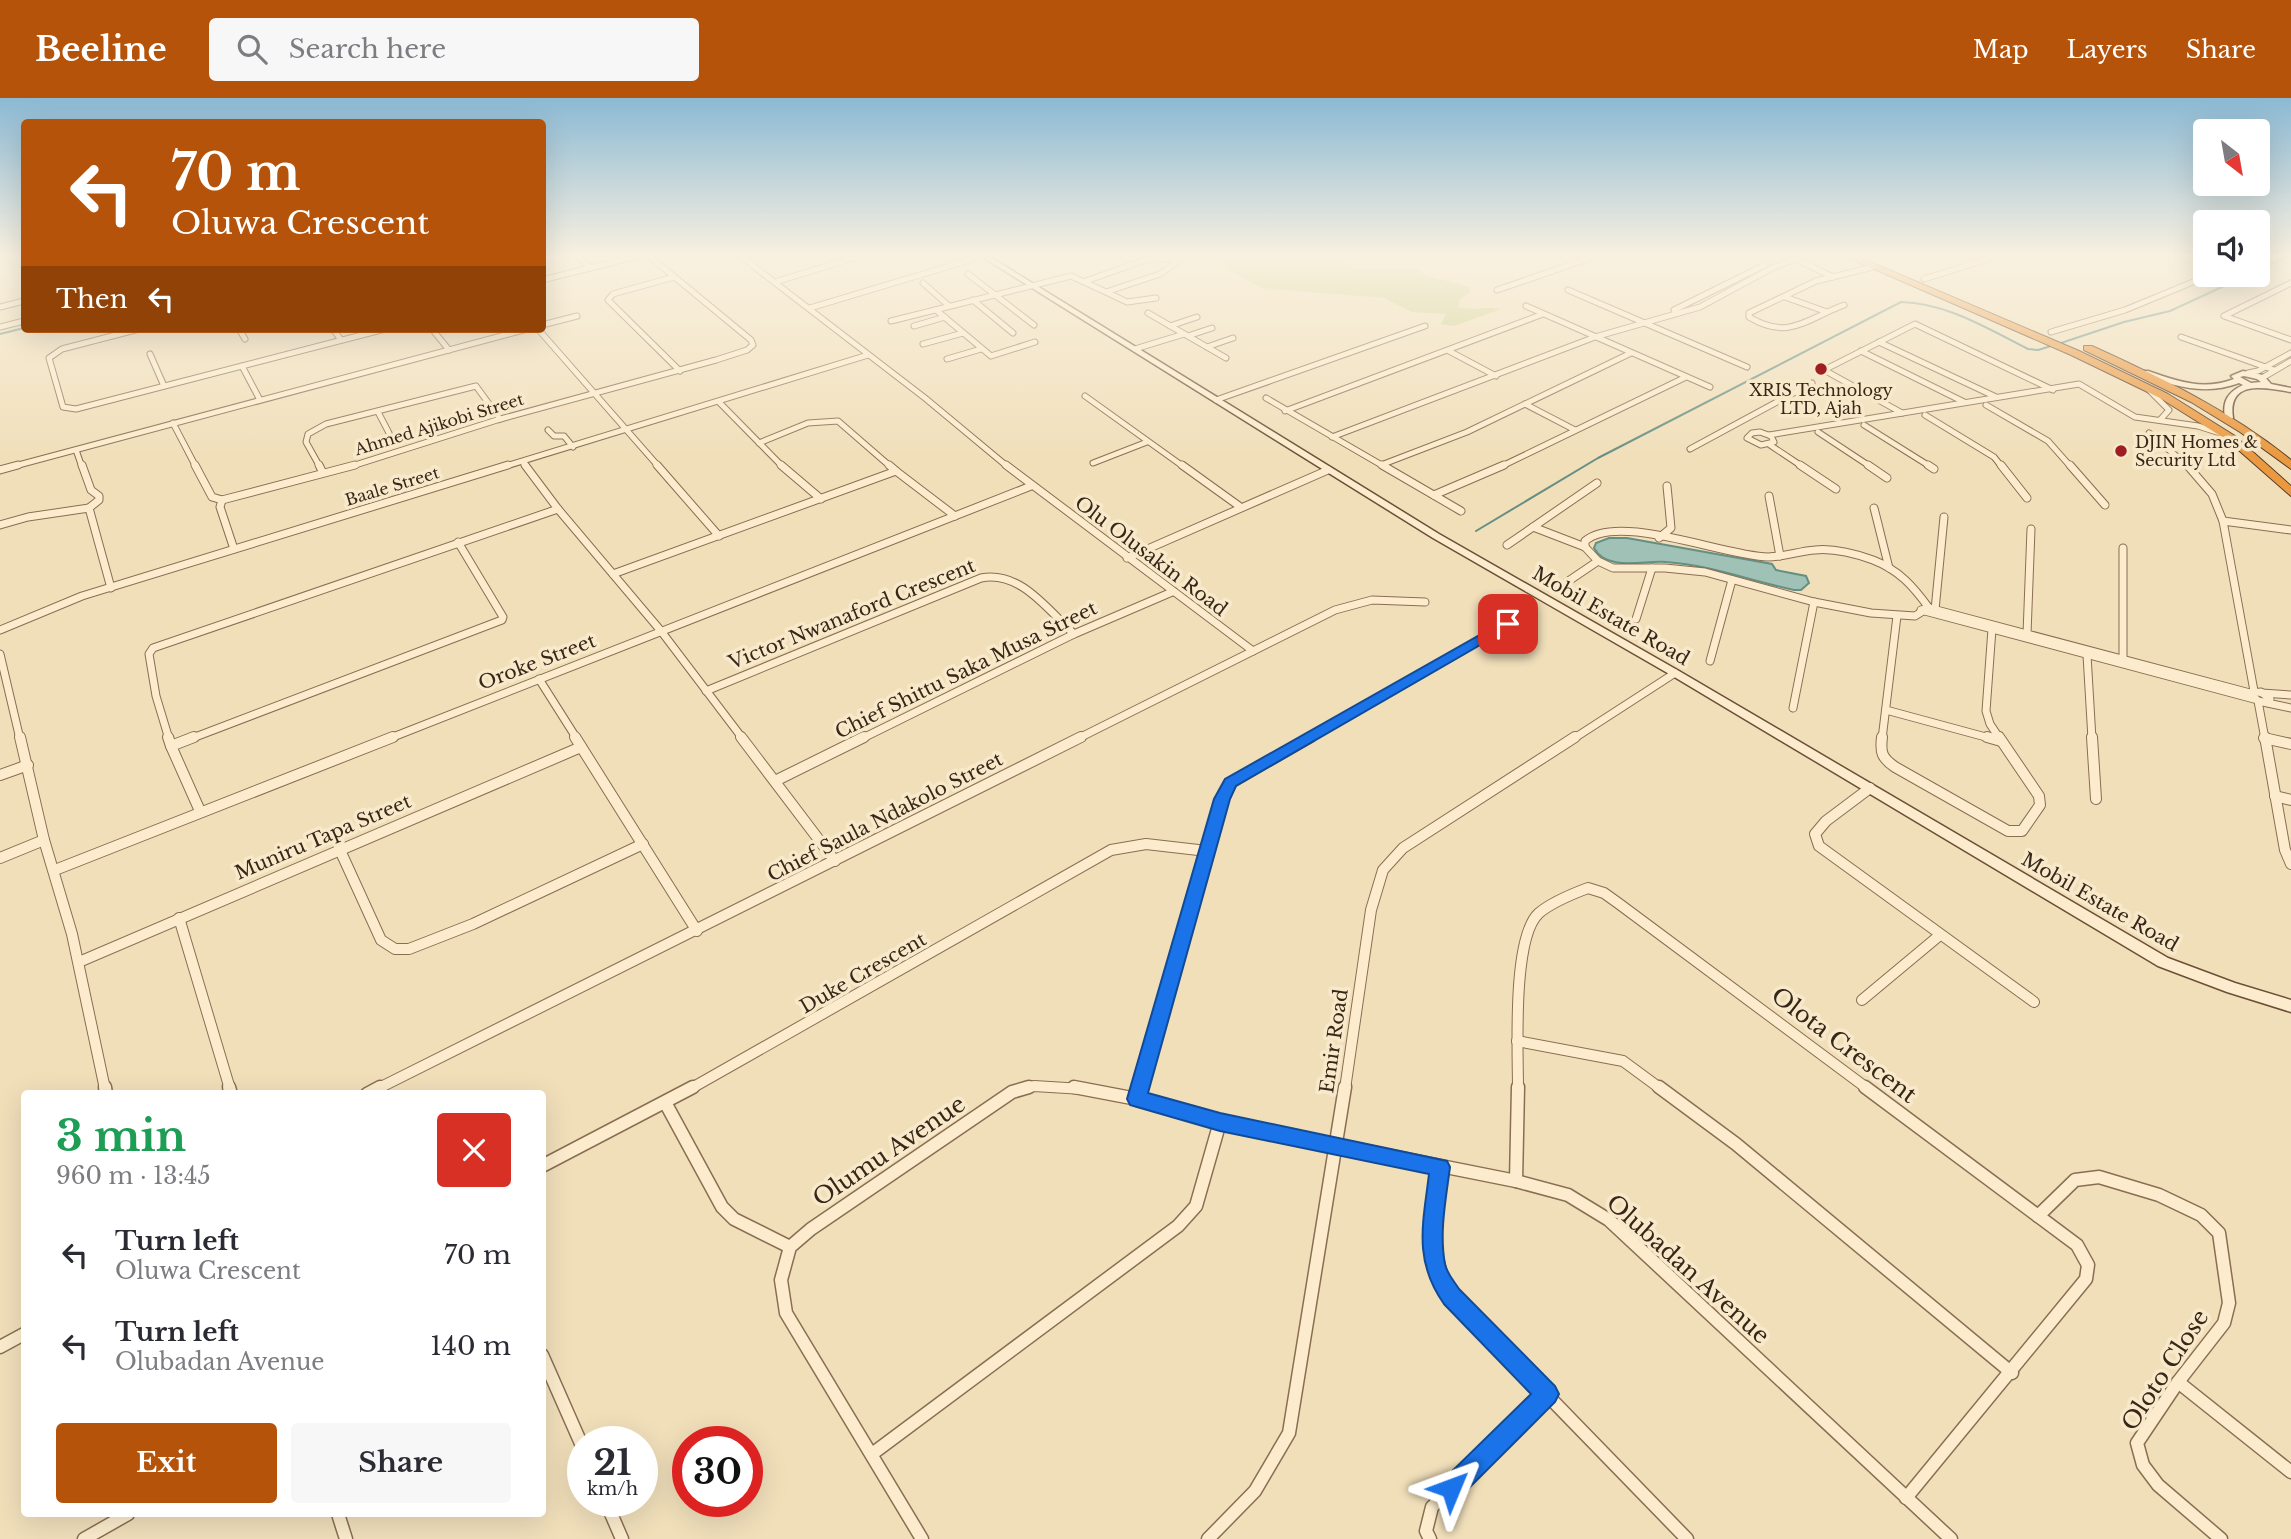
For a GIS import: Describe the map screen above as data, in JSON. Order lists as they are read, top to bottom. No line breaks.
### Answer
{"streets":{"main road":["Mobil Estate Road"],"street":["Ahmed Ajikobi Street","Baale Street","Olu Olusakin Road","Victor Nwanaford Crescent","Oroke Street","Chief Shittu Saka Musa Street","Chief Saula Ndakolo Street","Muniru Tapa Street","Duke Crescent","Emir Road","Olota Crescent","Olumu Avenue","Olubadan Avenue","Oloto Close"]},"crossings":[["Baale Street","Olu Olusakin Road"],["Olu Olusakin Road","Oroke Street"],["Olu Olusakin Road","Chief Shittu Saka Musa Street"],["Olu Olusakin Road","Chief Saula Ndakolo Street"],["Victor Nwanaford Crescent","Chief Shittu Saka Musa Street"],["Mobil Estate Road","Emir Road"],["Emir Road","Olumu Avenue"],["Emir Road","Olubadan Avenue"],["Olota Crescent","Olubadan Avenue"],["Olota Crescent","Oloto Close"],["Olumu Avenue","Olubadan Avenue"]],"places":["XRIS Technology LTD, Ajah","DJIN Homes & Security Ltd"],"north":"bottom right","page":{"header":"Beeline","search":"Search here","nav":["Map","Layers","Share"],"turn":["70 m","Oluwa Crescent"],"then":"Then","heading":["3 min","960 m · 13:45"],"list":[{"name":"Turn left","note":"Oluwa Crescent","value":"70 m"},{"name":"Turn left","note":"Olubadan Avenue","value":"140 m"}],"buttons":["Exit","Share"],"speed":"21 km/h","limit":"30"}}
